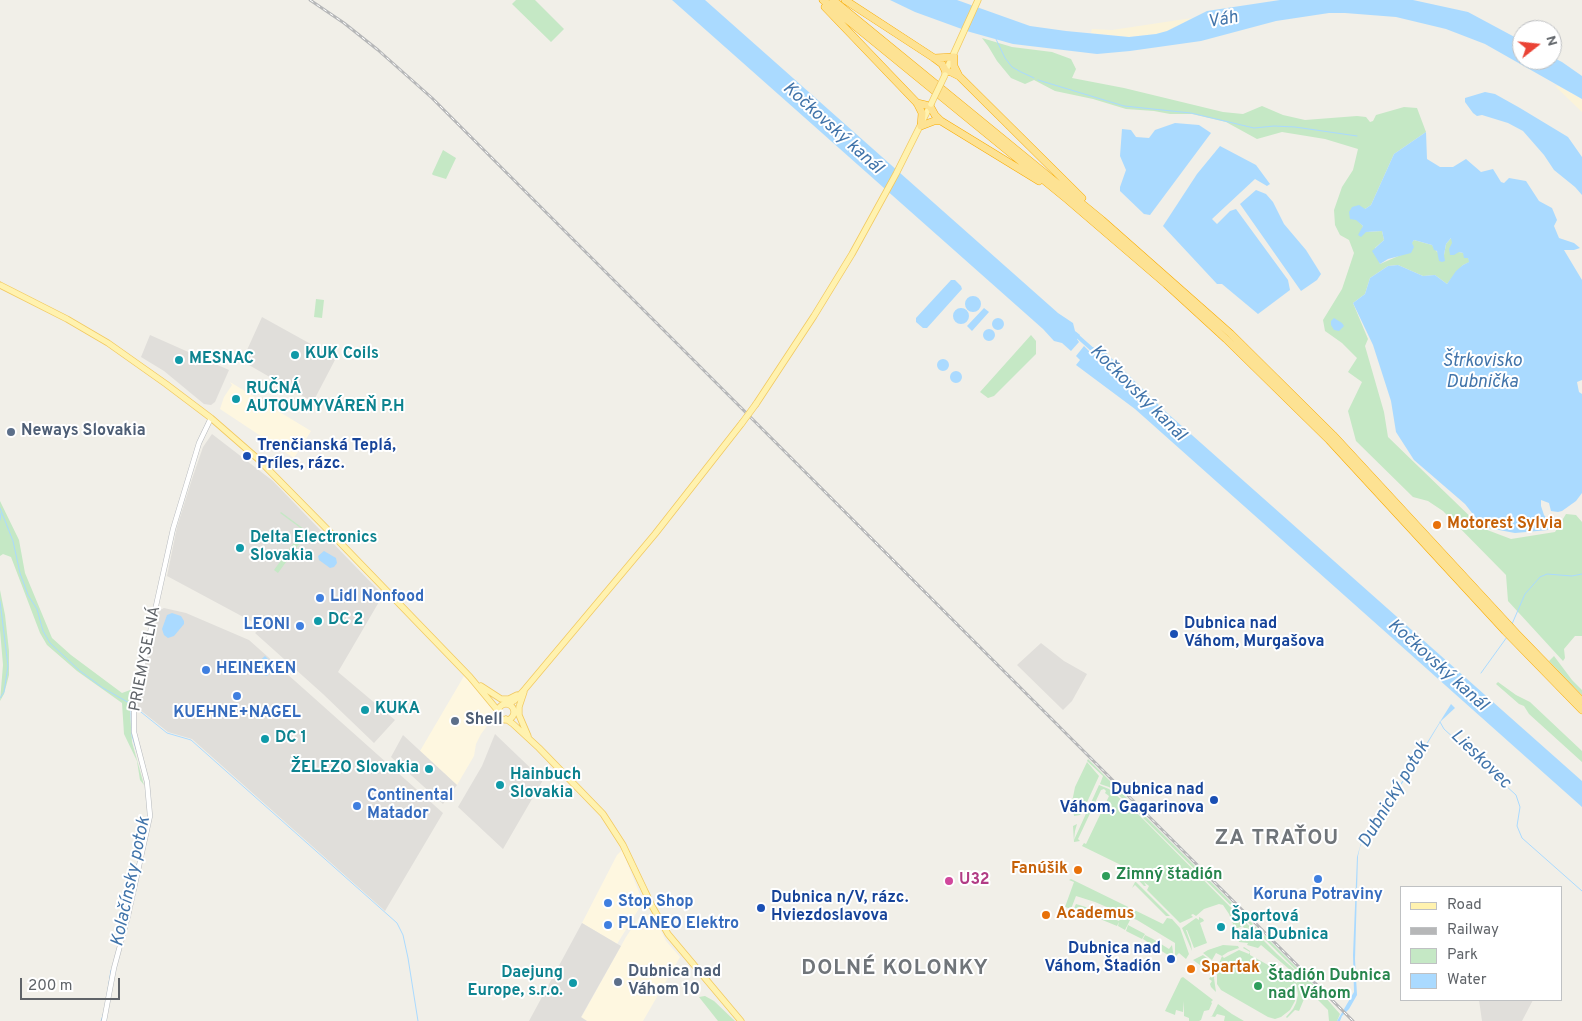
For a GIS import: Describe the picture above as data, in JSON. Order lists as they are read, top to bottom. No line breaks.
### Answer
{"streets":{"street":["PRIEMYSELNÁ"]},"districts":["ZA TRAŤOU","DOLNÉ KOLONKY"],"water":["Váh","Kočkovský kanál","Štrkovisko Dubnička","Lieskovec","Dubnický potok","Kolačínsky potok"],"places":["KUK Coils","MESNAC","RUČNÁ AUTOUMYVÁREŇ P.H","Neways Slovakia","Trenčianská Teplá, Príles, rázc.","Motorest Sylvia","Delta Electronics Slovakia","Lidl Nonfood","DC 2","LEONI","Dubnica nad Váhom, Murgašova","HEINEKEN","KUEHNE+NAGEL","KUKA","Shell","DC 1","ŽELEZO Slovakia","Hainbuch Slovakia","Dubnica nad Váhom, Gagarinova","Continental Matador","Fanúšik","Zimný štadión","Koruna Potraviny","U32","Stop Shop","Dubnica n/V, rázc. Hviezdoslavova","Academus","PLANEO Elektro","Športová hala Dubnica","Dubnica nad Váhom, Štadión","Spartak","Dubnica nad Váhom 10","Daejung Europe, s.r.o.","Štadión Dubnica nad Váhom"],"legend":["Road","Railway","Park","Water"],"scale_bar":"200 m","north":"right"}
